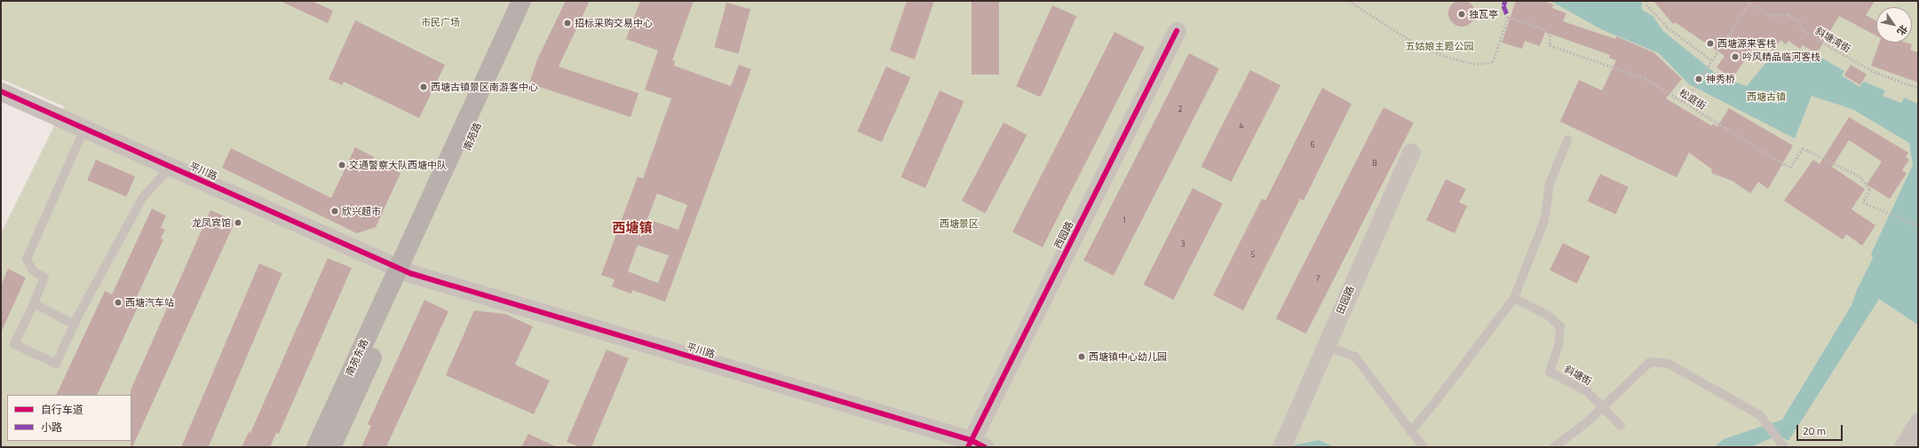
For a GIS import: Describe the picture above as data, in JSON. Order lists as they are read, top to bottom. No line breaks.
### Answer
{"streets":{"main road":["南苑路","南苑东路"],"street":["平川路","西园路","田园路"],"lane":["斜塘街"],"path":["斜塘湾街","松庭街"]},"crossings":[["南苑路","平川路"],["南苑路","南苑东路"],["平川路","西园路"],["平川路","南苑东路"]],"districts":["西塘镇"],"parks":["市民广场","五姑娘主题公园","西塘古镇","西塘景区"],"places":["独瓦亭","招标采购交易中心","西塘源来客栈","吟风精品临河客栈","神秀桥","西塘古镇景区南游客中心","交通警察大队西塘中队","欣兴超市","龙凤宾馆","西塘汽车站","西塘镇中心幼儿园"],"house_numbers":["2","4","6","8","1","3","5","7"],"legend":["自行车道","小路"],"scale_bar":"20 m","north":"bottom right"}
